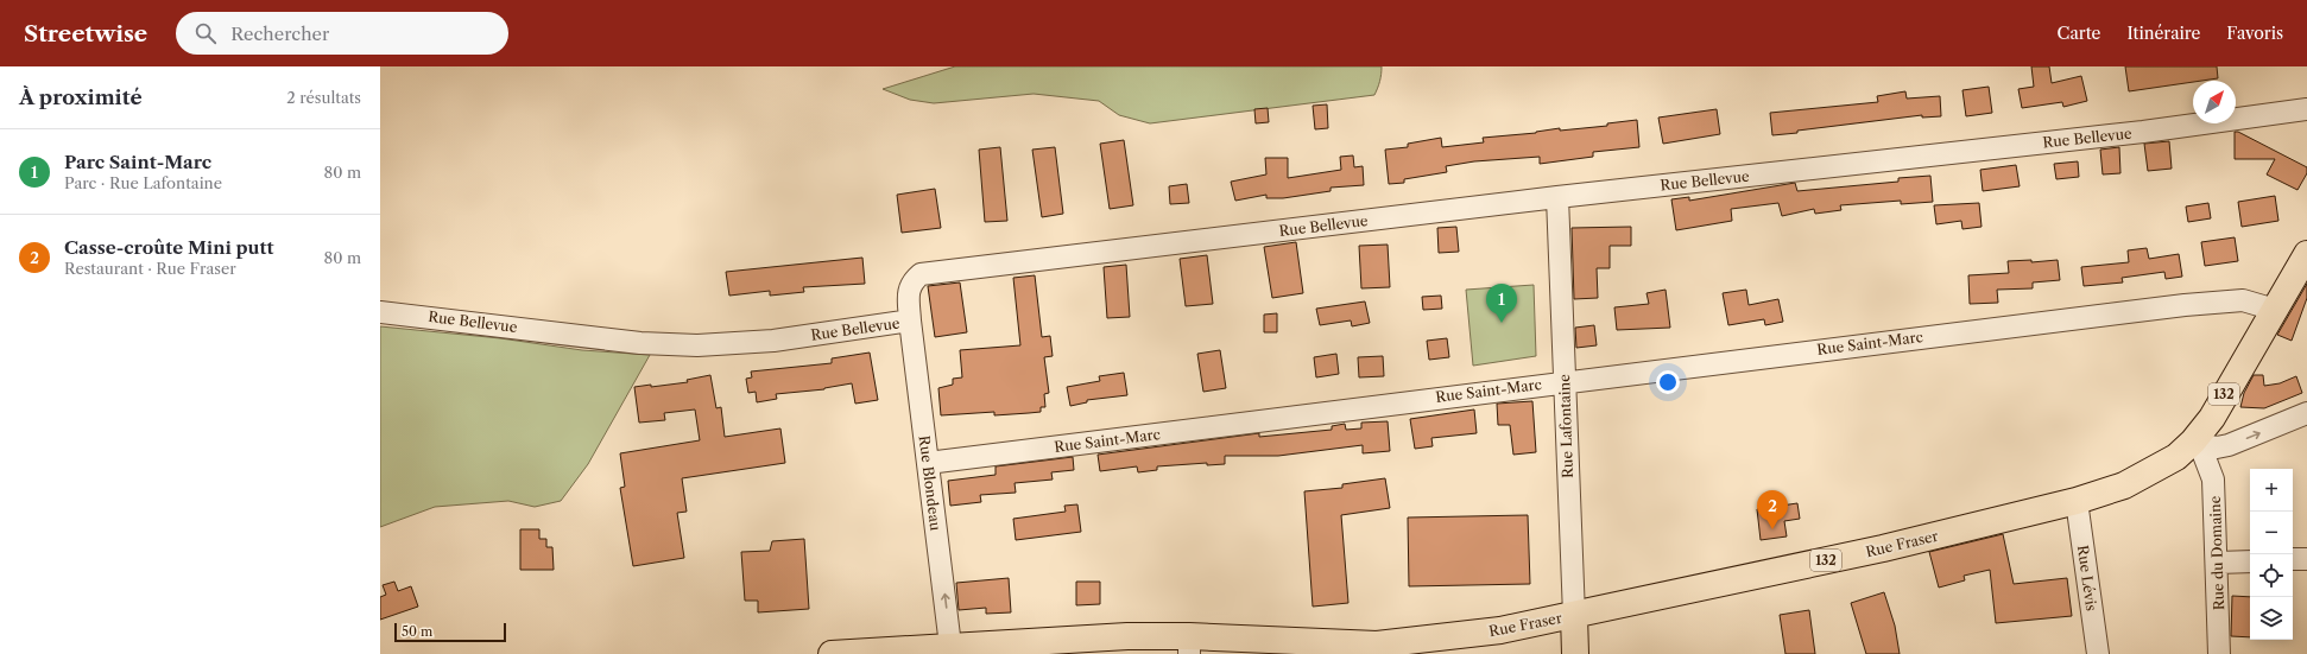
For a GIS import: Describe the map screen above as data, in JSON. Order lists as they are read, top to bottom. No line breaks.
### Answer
{"streets":{"main road":["132","Rue Lafontaine","Rue Fraser"],"street":["Rue Bellevue","Rue Saint-Marc","Rue Blondeau","Rue du Domaine","Rue Lévis"]},"crossings":[["Rue Bellevue","Rue Lafontaine"],["Rue Bellevue","Rue Blondeau"],["Rue Saint-Marc","132"],["Rue Saint-Marc","Rue Lafontaine"],["Rue Saint-Marc","Rue Blondeau"],["132","Rue Fraser"],["132","Rue du Domaine"],["Rue Lafontaine","Rue Fraser"],["Rue Blondeau","Rue Fraser"],["Rue Fraser","Rue du Domaine"],["Rue Fraser","Rue Lévis"]],"one_way":["Rue Blondeau"],"scale_bar":"50 m","north":"top right","page":{"header":"Streetwise","search":"Rechercher","nav":["Carte","Itinéraire","Favoris"],"heading":["À proximité","2 résultats"],"list":[{"mark":"1","name":"Parc Saint-Marc","note":"Parc · Rue Lafontaine","value":"80 m"},{"mark":"2","name":"Casse-croûte Mini putt","note":"Restaurant · Rue Fraser","value":"80 m"}],"pins":["1","2"],"map_buttons":["+","−"],"scale":"50 m"}}
